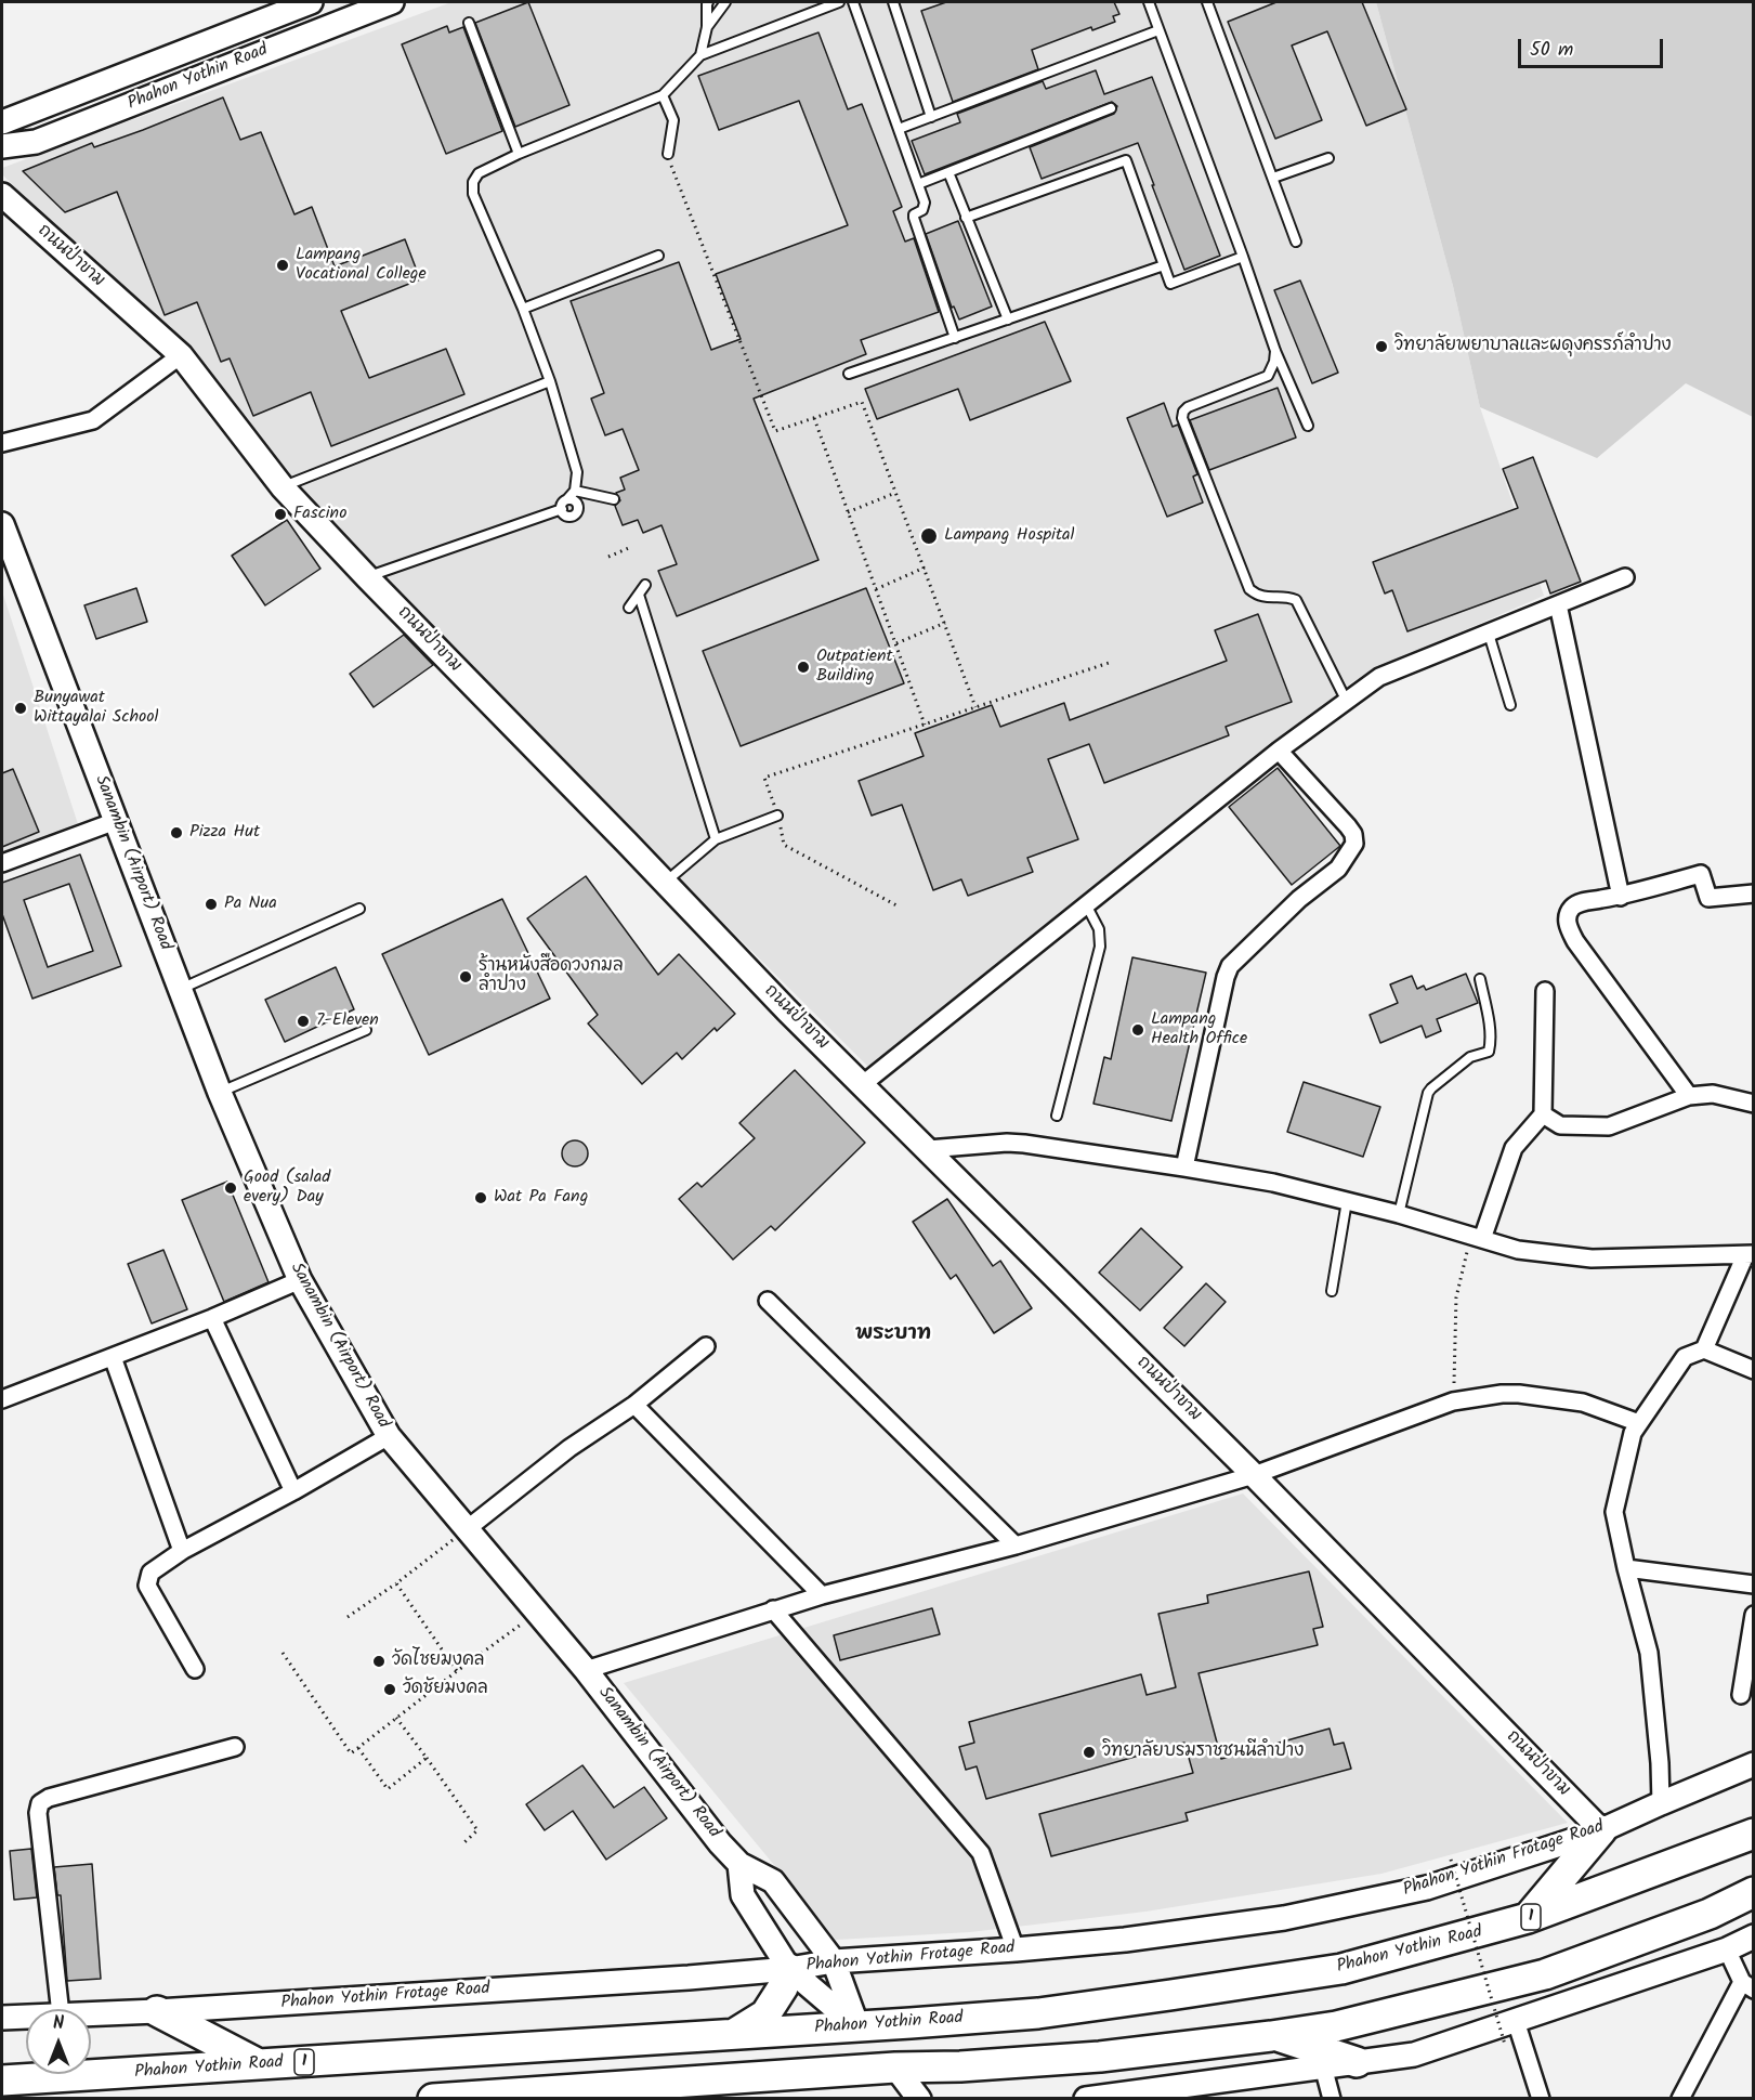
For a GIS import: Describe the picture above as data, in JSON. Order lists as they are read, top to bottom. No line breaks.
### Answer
{"streets":{"highway":["Phahon Yothin Road","1"],"street":["ถนนป่าขาม","Sanambin (Airport) Road","Phahon Yothin Frotage Road"]},"crossings":[["Phahon Yothin Road","Sanambin (Airport) Road"],["ถนนป่าขาม","Phahon Yothin Frotage Road"],["Sanambin (Airport) Road","Phahon Yothin Frotage Road"]],"districts":["พระบาท"],"places":["Lampang Vocational College","วิทยาลัยพยาบาลและผดุงครรภ์ลําปาง","Fascino","Lampang Hospital","Outpatient Building","Bunyawat Wittayalai School","Pizza Hut","Pa Nua","ร้านหนังสือดวงกมล ลำปาง","7-Eleven","Lampang Health Office","Good (salad every) Day","Wat Pa Fang","วัดไชยมงคล","วัดชัยมงคล","วิทยาลัยบรมราชชนนีลำปาง"],"scale_bar":"50 m","north":"top"}
